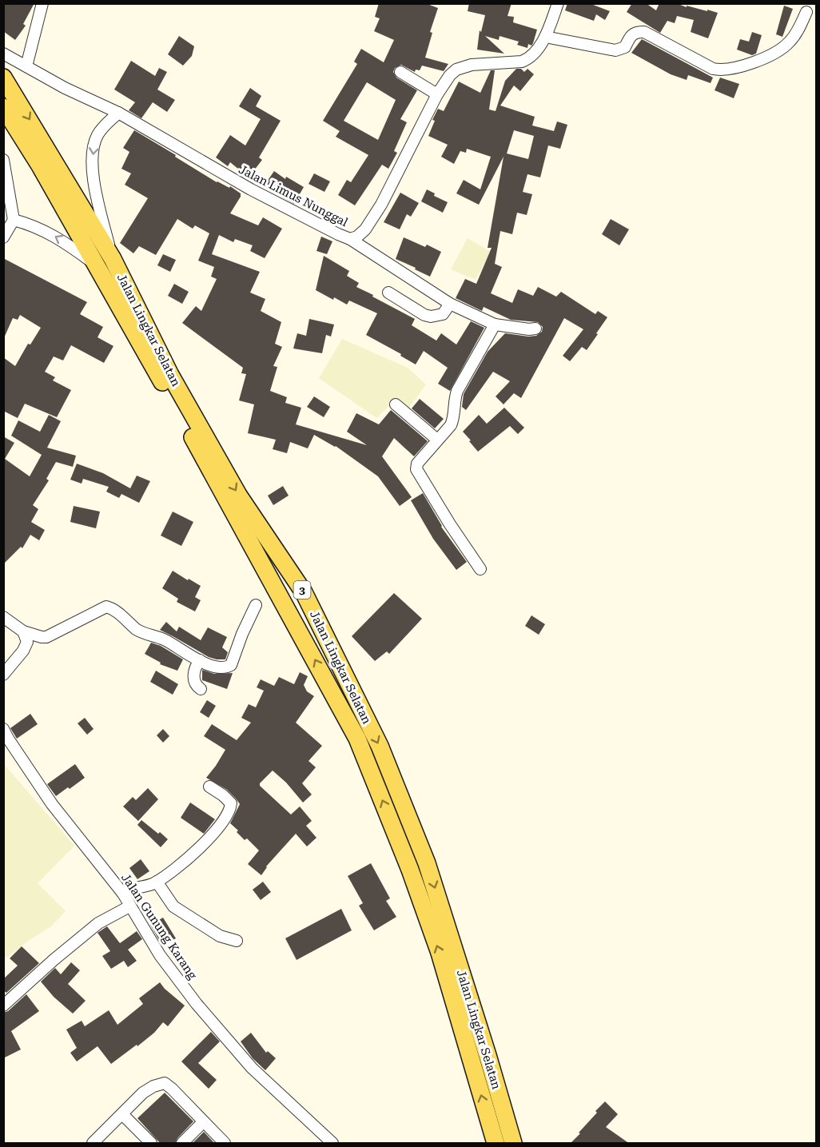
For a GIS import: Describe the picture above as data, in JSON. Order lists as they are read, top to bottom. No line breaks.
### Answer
{"streets":{"main road":["Jalan Lingkar Selatan","3"],"street":["Jalan Limus Nunggal","Jalan Gunung Karang"]}}
